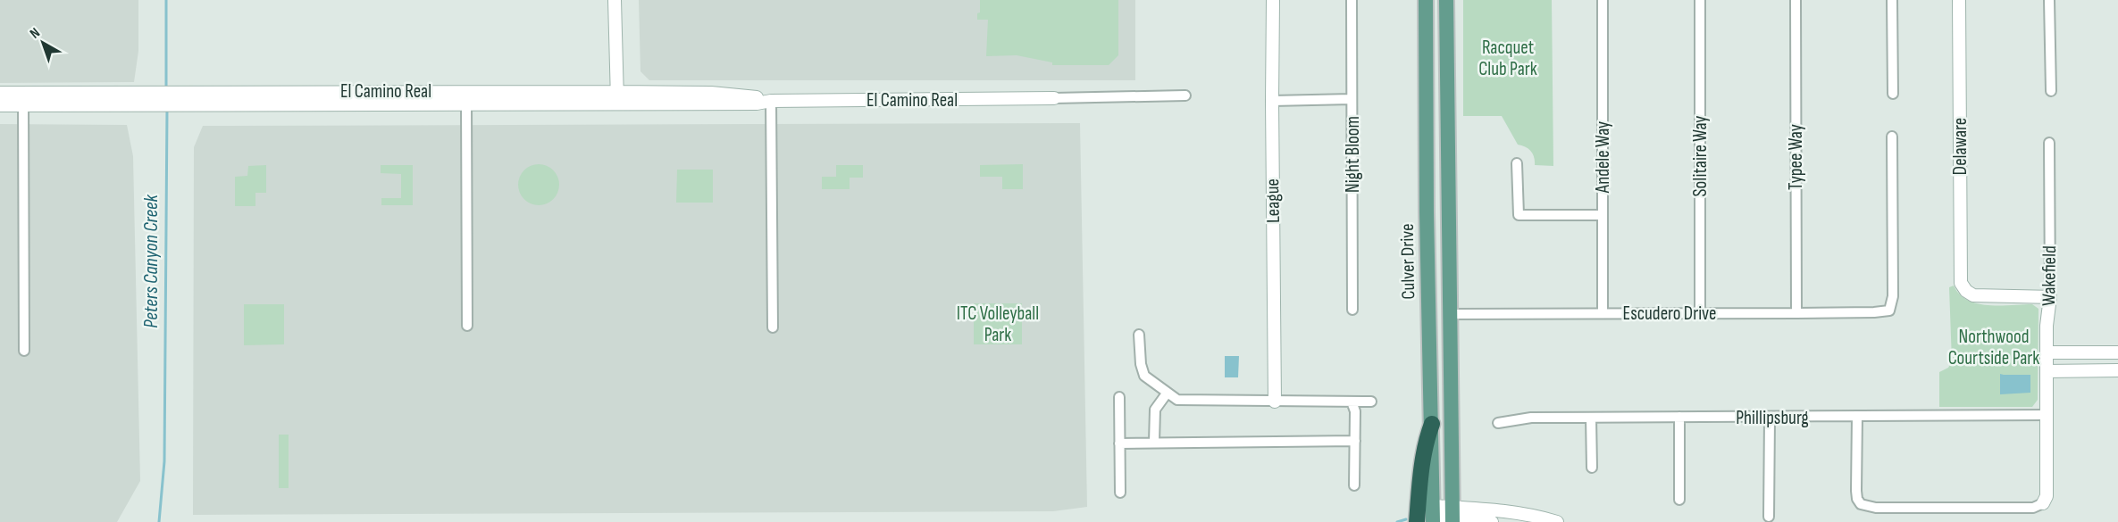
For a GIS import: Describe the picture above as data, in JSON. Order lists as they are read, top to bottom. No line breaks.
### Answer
{"streets":{"main road":["Culver Drive"],"street":["El Camino Real","Delaware","Night Bloom","Solitaire Way","Andele Way","Typee Way","League","Wakefield","Escudero Drive","Phillipsburg"]},"crossings":[["Delaware","Wakefield"],["Solitaire Way","Escudero Drive"],["Andele Way","Escudero Drive"],["Typee Way","Escudero Drive"],["Wakefield","Phillipsburg"]],"water":["Peters Canyon Creek"],"parks":["Racquet Club Park","ITC Volleyball Park","Northwood Courtside Park"],"north":"top left"}
